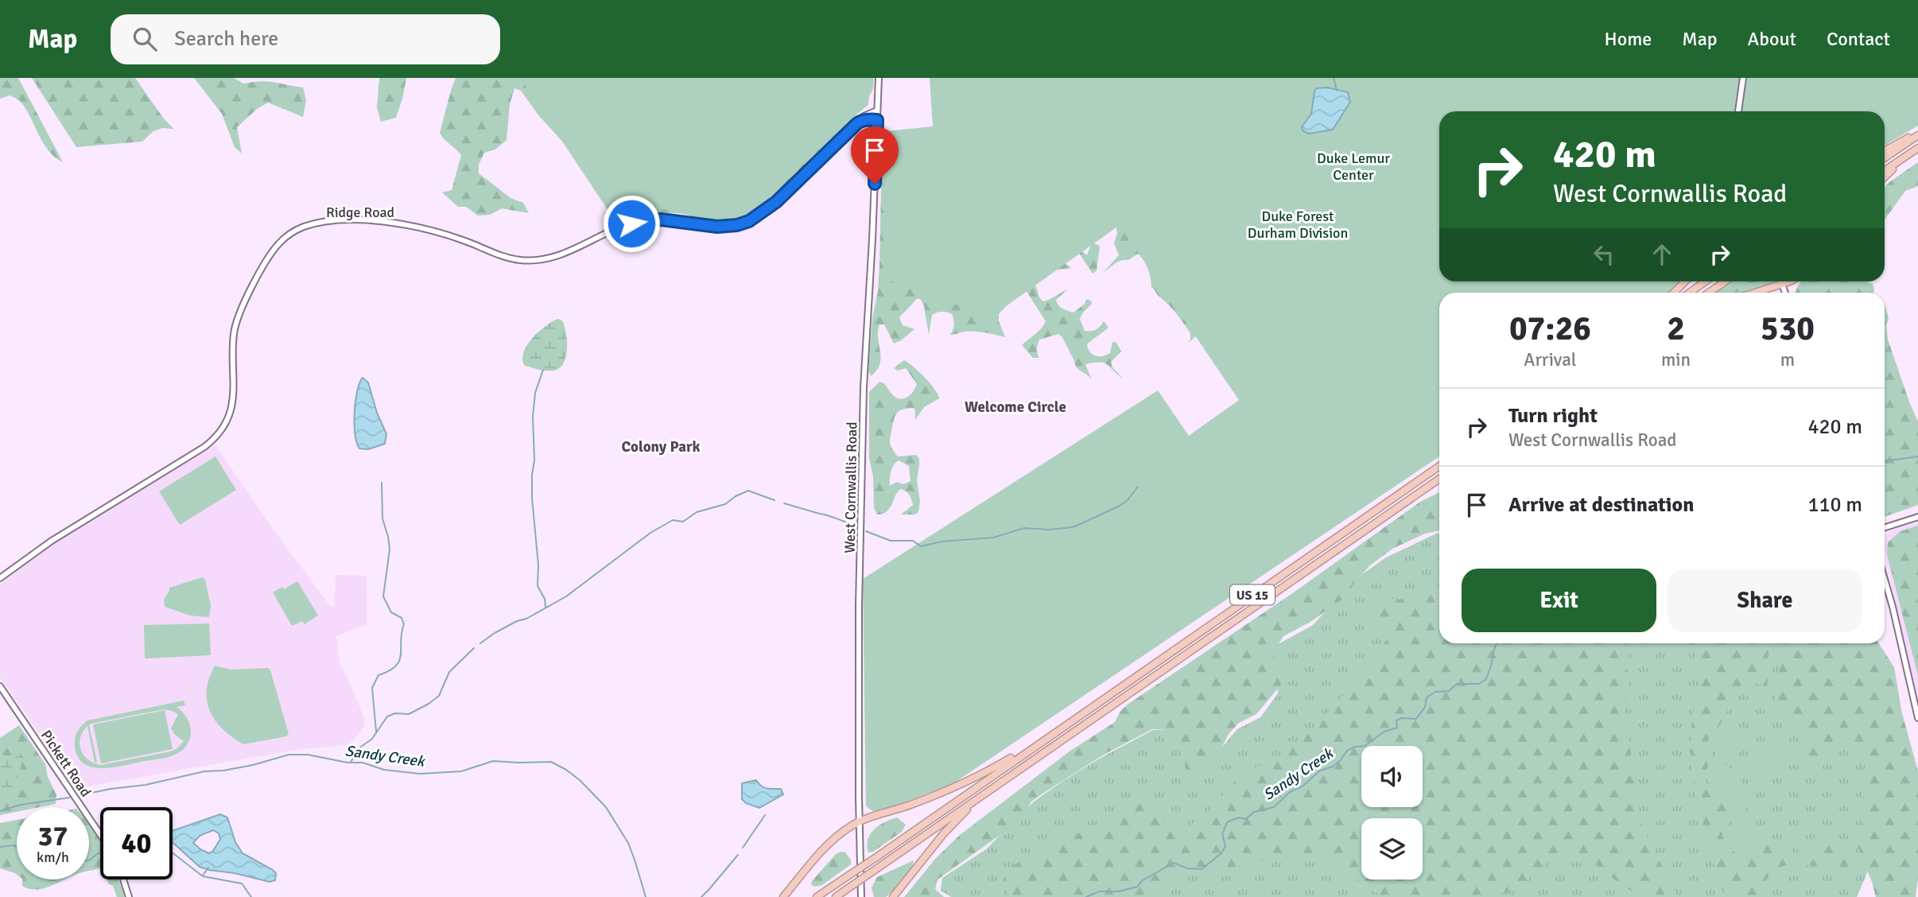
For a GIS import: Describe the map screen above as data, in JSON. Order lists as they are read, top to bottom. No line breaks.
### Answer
{"streets":{"highway":["US 15"],"street":["Ridge Road","West Cornwallis Road","Pickett Road"]},"crossings":[["Ridge Road","West Cornwallis Road"]],"districts":["Welcome Circle","Colony Park"],"water":["Sandy Creek"],"parks":["Duke Lemur Center","Duke Forest Durham Division"],"page":{"header":"Map","search":"Search here","nav":["Home","Map","About","Contact"],"turn":["420 m","West Cornwallis Road"],"eta":["07:26","Arrival","2","min","530","m"],"list":[{"name":"Turn right","note":"West Cornwallis Road","value":"420 m"},{"name":"Arrive at destination","value":"110 m"}],"buttons":["Exit","Share"],"speed":"37 km/h","limit":"40"}}
